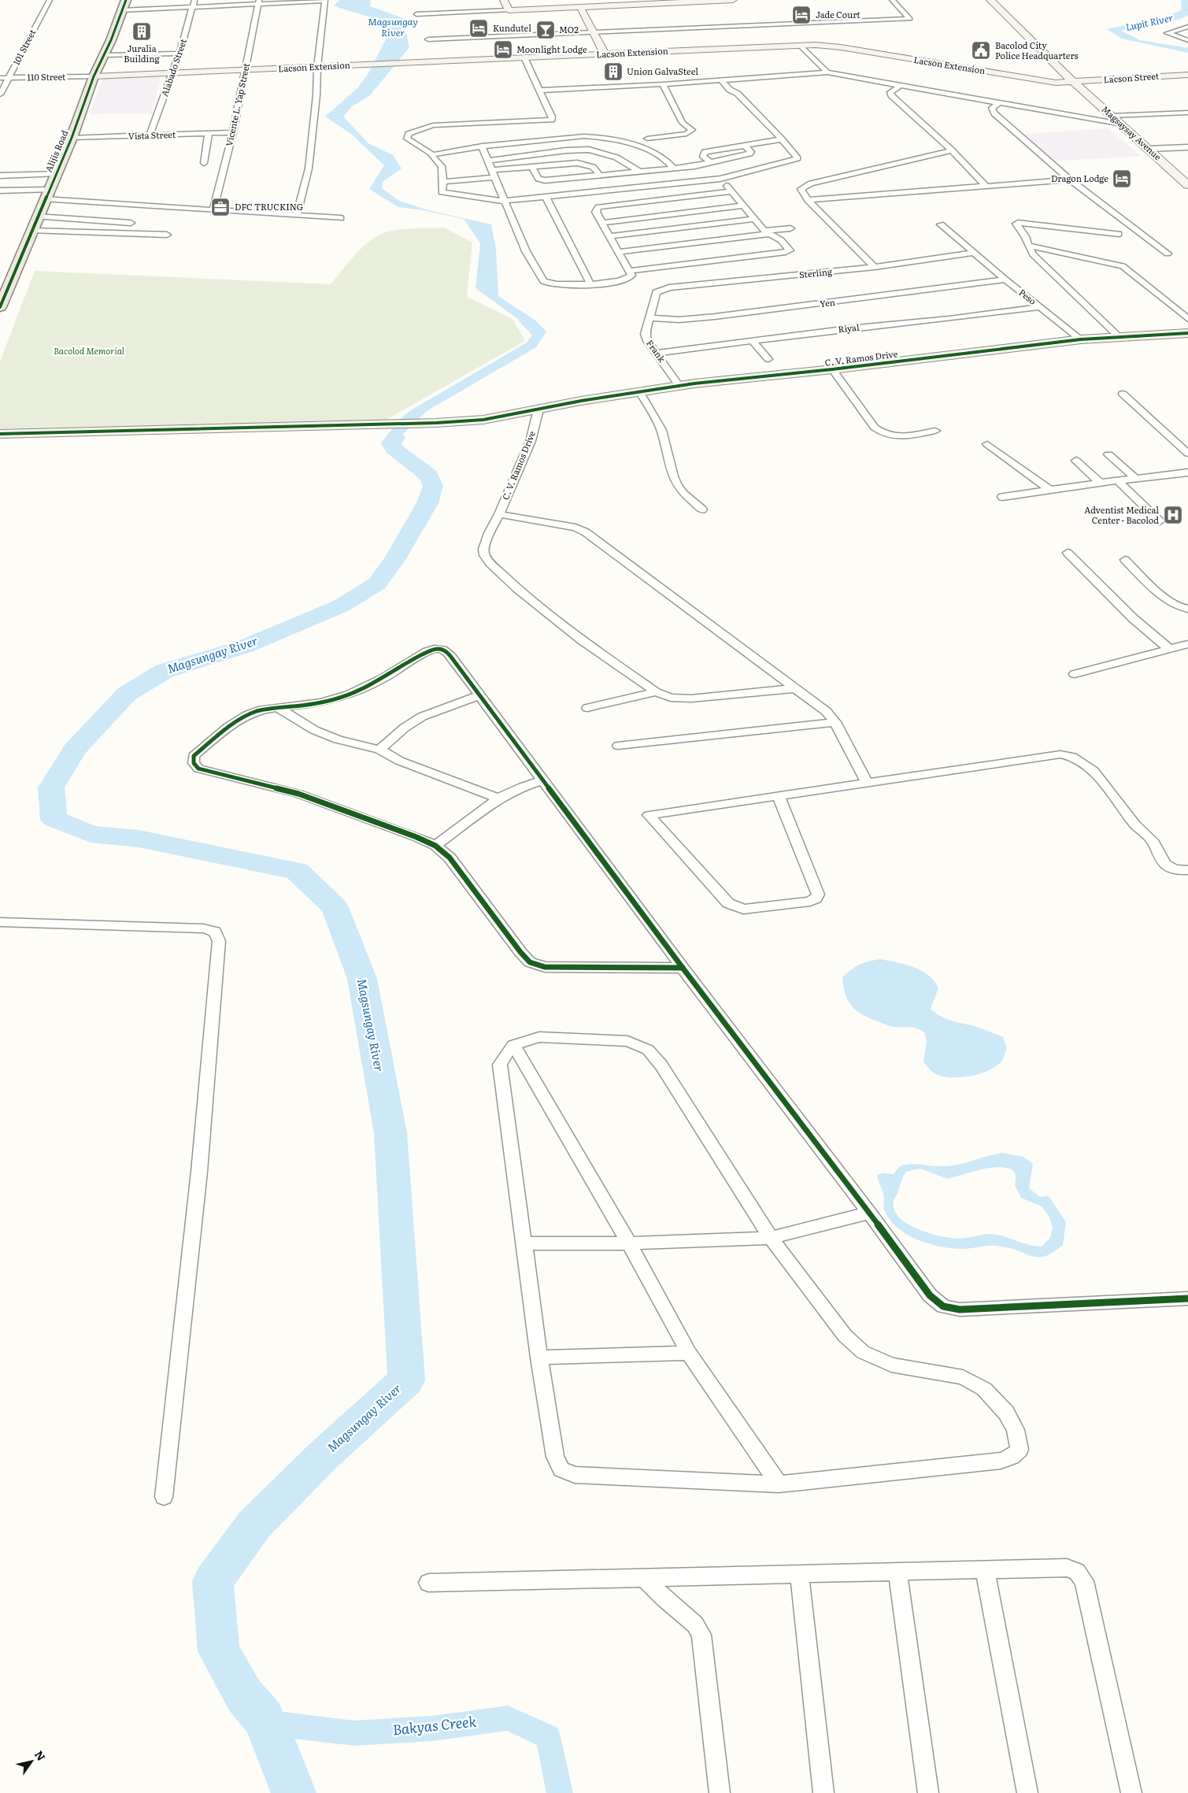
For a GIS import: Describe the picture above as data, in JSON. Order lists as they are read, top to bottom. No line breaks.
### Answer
{"streets":{"main road":["Lacson Street","Alijis Road"],"street":["101 Street","Lacson Extension","Alabado Street","110 Street","Vicente L. Yap Street","Magsaysay Avenue","Vista Street","Sterling","Peso","Yen","Riyal","Frank","C. V. Ramos Drive"]},"crossings":[["101 Street","110 Street"],["Lacson Extension","Alabado Street"],["Lacson Extension","110 Street"],["Lacson Extension","Lacson Street"],["Lacson Extension","Vicente L. Yap Street"],["Lacson Extension","Magsaysay Avenue"],["Lacson Extension","Alijis Road"],["Alabado Street","Vista Street"],["110 Street","Alijis Road"],["Lacson Street","Magsaysay Avenue"],["Vicente L. Yap Street","Vista Street"],["Vista Street","Alijis Road"],["Sterling","Peso"],["Sterling","Frank"],["Peso","Yen"],["Peso","Riyal"],["Peso","C. V. Ramos Drive"],["Yen","Frank"],["Riyal","Frank"],["Frank","C. V. Ramos Drive"]],"water":["Magsungay River","Lupit River","Bakyas Creek"],"parks":["Bacolod Memorial"],"places":{"hotel":["Jade Court","Kundutel","Moonlight Lodge","Dragon Lodge"],"bar":["MO2"],"building":["Juralia Building","Union GalvaSteel"],"public building":["Bacolod City Police Headquarters"],"office":["DFC TRUCKING"],"hospital":["Adventist Medical Center - Bacolod"]},"north":"top right"}
